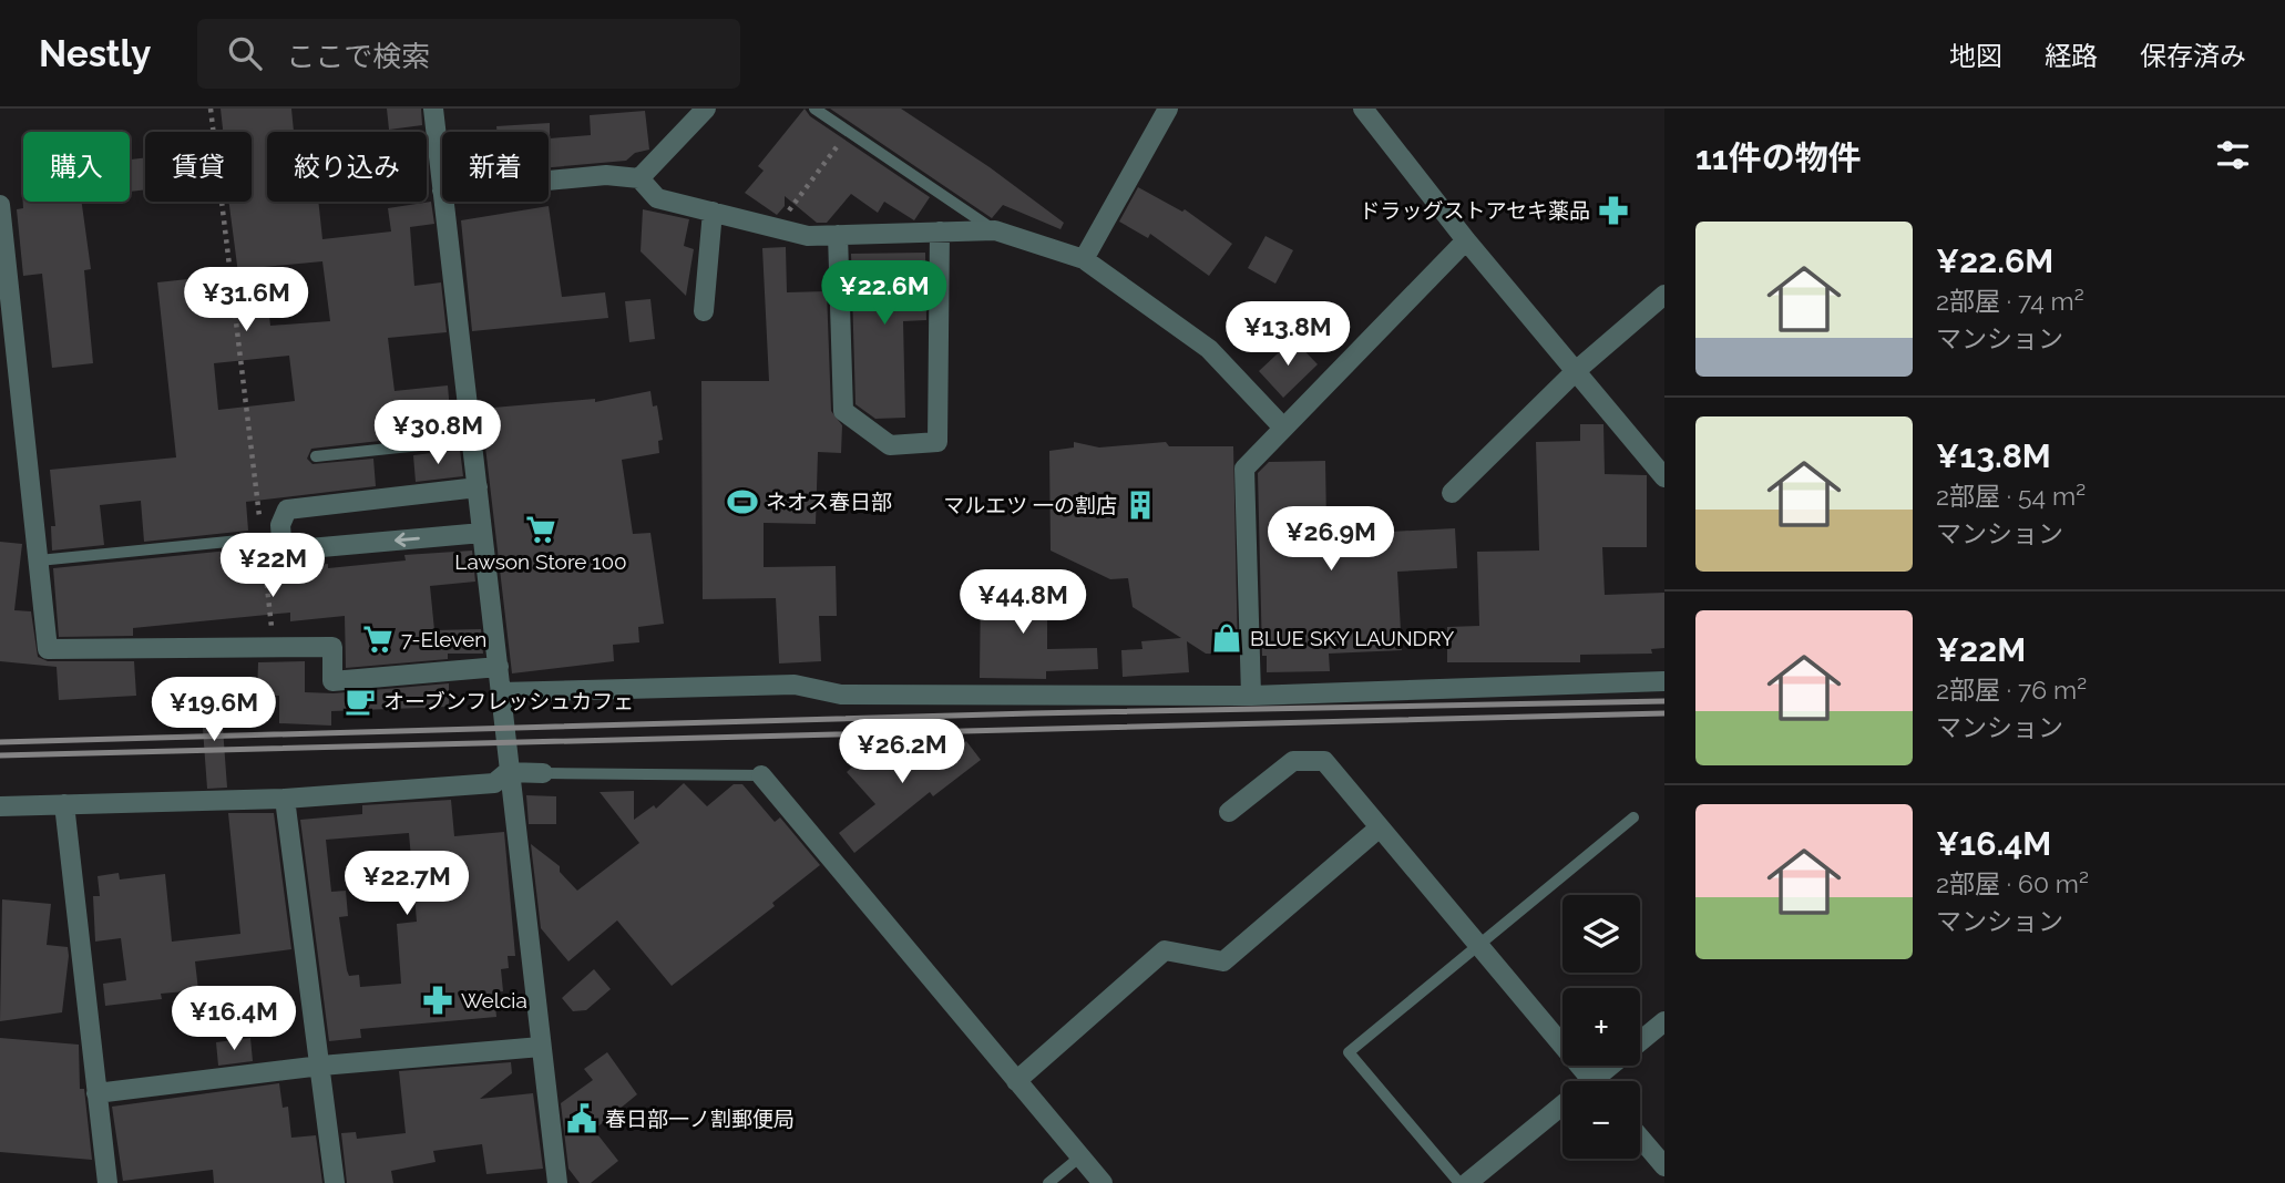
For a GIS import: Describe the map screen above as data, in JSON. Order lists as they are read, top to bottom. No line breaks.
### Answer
{"places":{"pharmacy":["ドラッグストアセキ薬品","Welcia"],"sports":["ネオス春日部"],"building":["マルエツ 一の割店"],"supermarket":["Lawson Store 100","7-Eleven"],"shop":["BLUE SKY LAUNDRY"],"cafe":["オーブンフレッシュカフェ"],"public building":["春日部一ノ割郵便局"]},"page":{"header":"Nestly","search":"ここで検索","nav":["地図","経路","保存済み"],"heading":"11件の物件","chip":["購入","賃貸","絞り込み","新着"],"list":[{"name":"¥22.6M","note":"2部屋 · 74 m² · マンション"},{"name":"¥13.8M","note":"2部屋 · 54 m² · マンション"},{"name":"¥22M","note":"2部屋 · 76 m² · マンション"},{"name":"¥16.4M","note":"2部屋 · 60 m² · マンション"}],"price":["¥22.6M","¥31.6M","¥13.8M","¥30.8M","¥26.9M","¥22M","¥44.8M","¥19.6M","¥26.2M","¥22.7M","¥16.4M"],"map_buttons":["+","−"]}}
